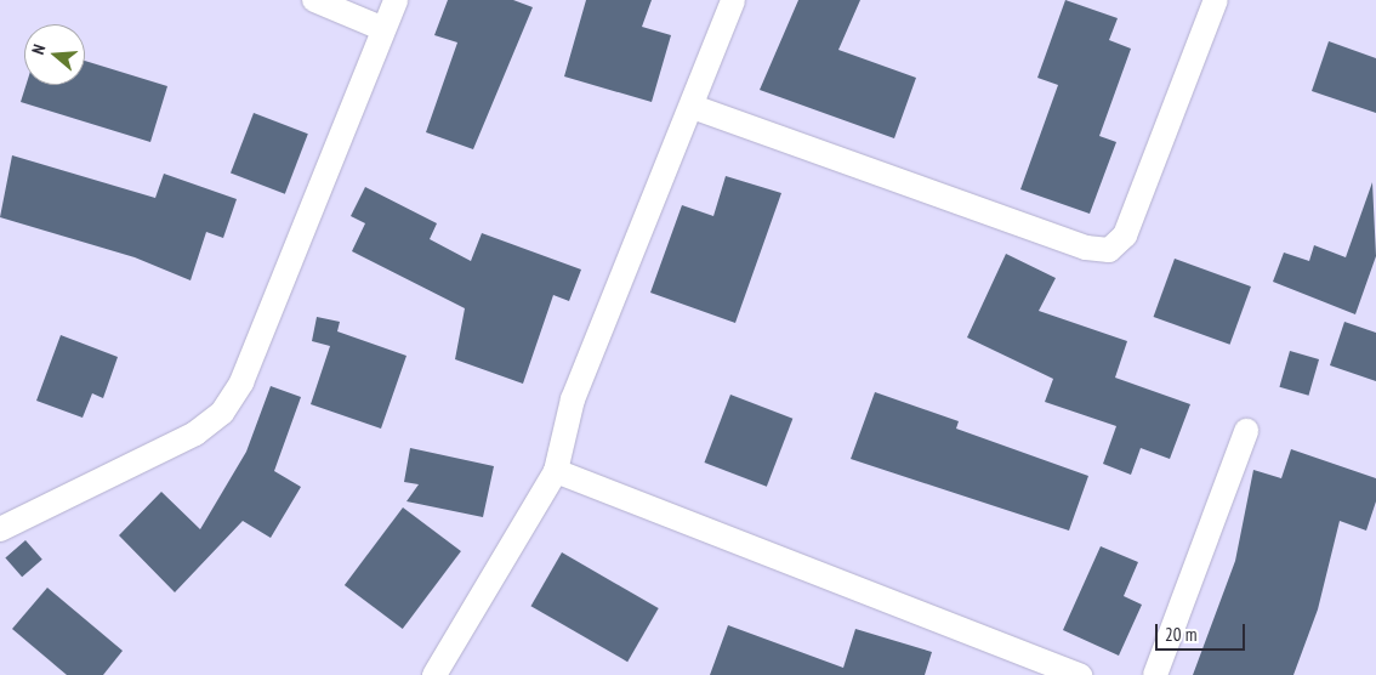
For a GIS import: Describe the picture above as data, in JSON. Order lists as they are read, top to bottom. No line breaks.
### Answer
{"scale_bar":"20 m","north":"left"}
